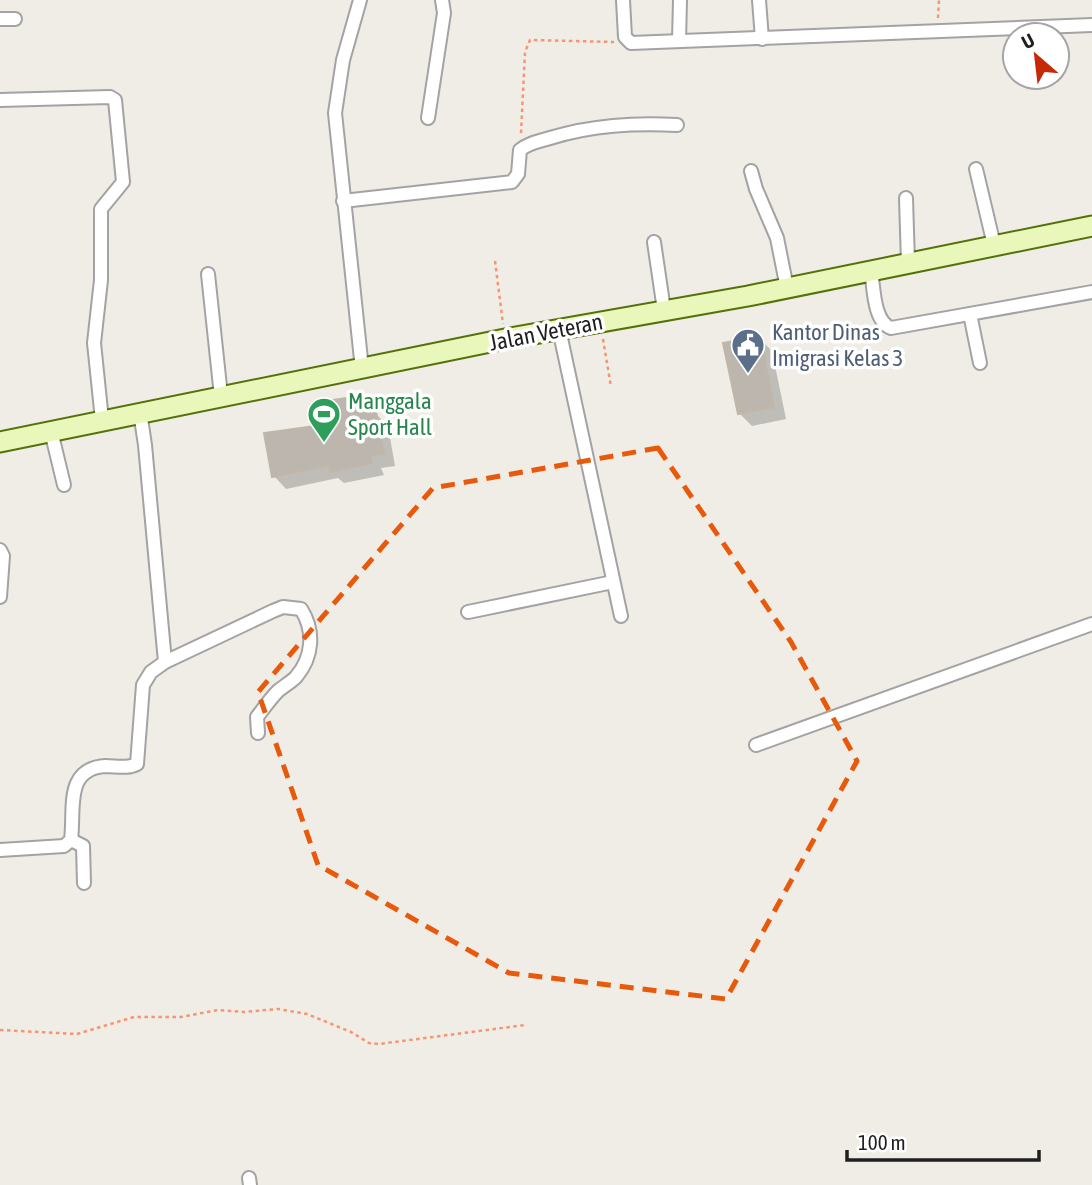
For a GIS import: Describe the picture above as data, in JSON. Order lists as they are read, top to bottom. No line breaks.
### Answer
{"streets":{"street":["Jalan Veteran"]},"places":{"public building":["Kantor Dinas Imigrasi Kelas 3"],"sports":["Manggala Sport Hall"]},"scale_bar":"100 m","north":"top left"}
